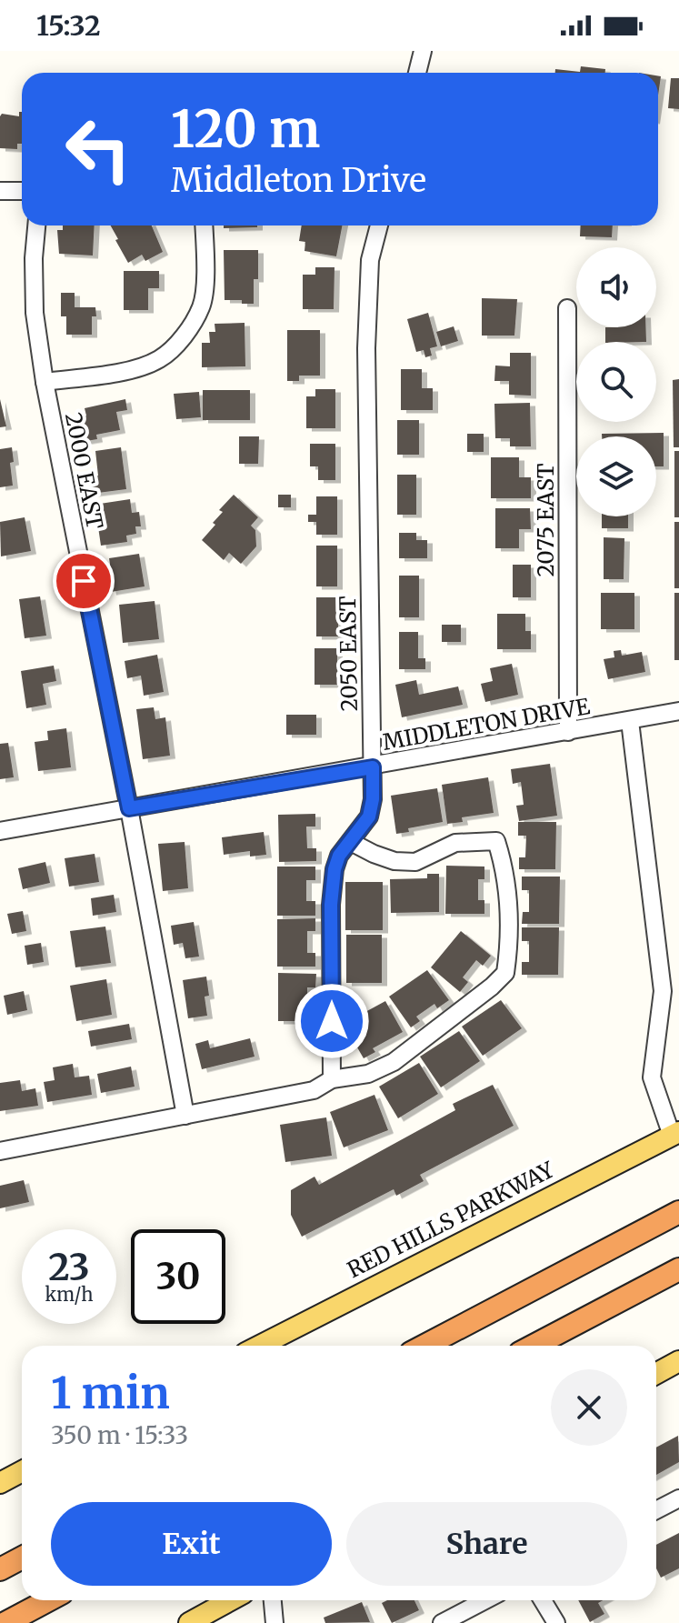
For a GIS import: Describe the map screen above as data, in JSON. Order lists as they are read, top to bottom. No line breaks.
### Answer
{"streets":{"main road":["RED HILLS PARKWAY"],"street":["2000 EAST","2075 EAST","2050 EAST","MIDDLETON DRIVE"]},"crossings":[["2000 EAST","MIDDLETON DRIVE"],["2075 EAST","MIDDLETON DRIVE"],["2050 EAST","MIDDLETON DRIVE"]],"page":{"status":"15:32","turn":["120 m","Middleton Drive"],"speed":"23 km/h","limit":"30","heading":["1 min","350 m · 15:33"],"buttons":["Exit","Share"]}}
